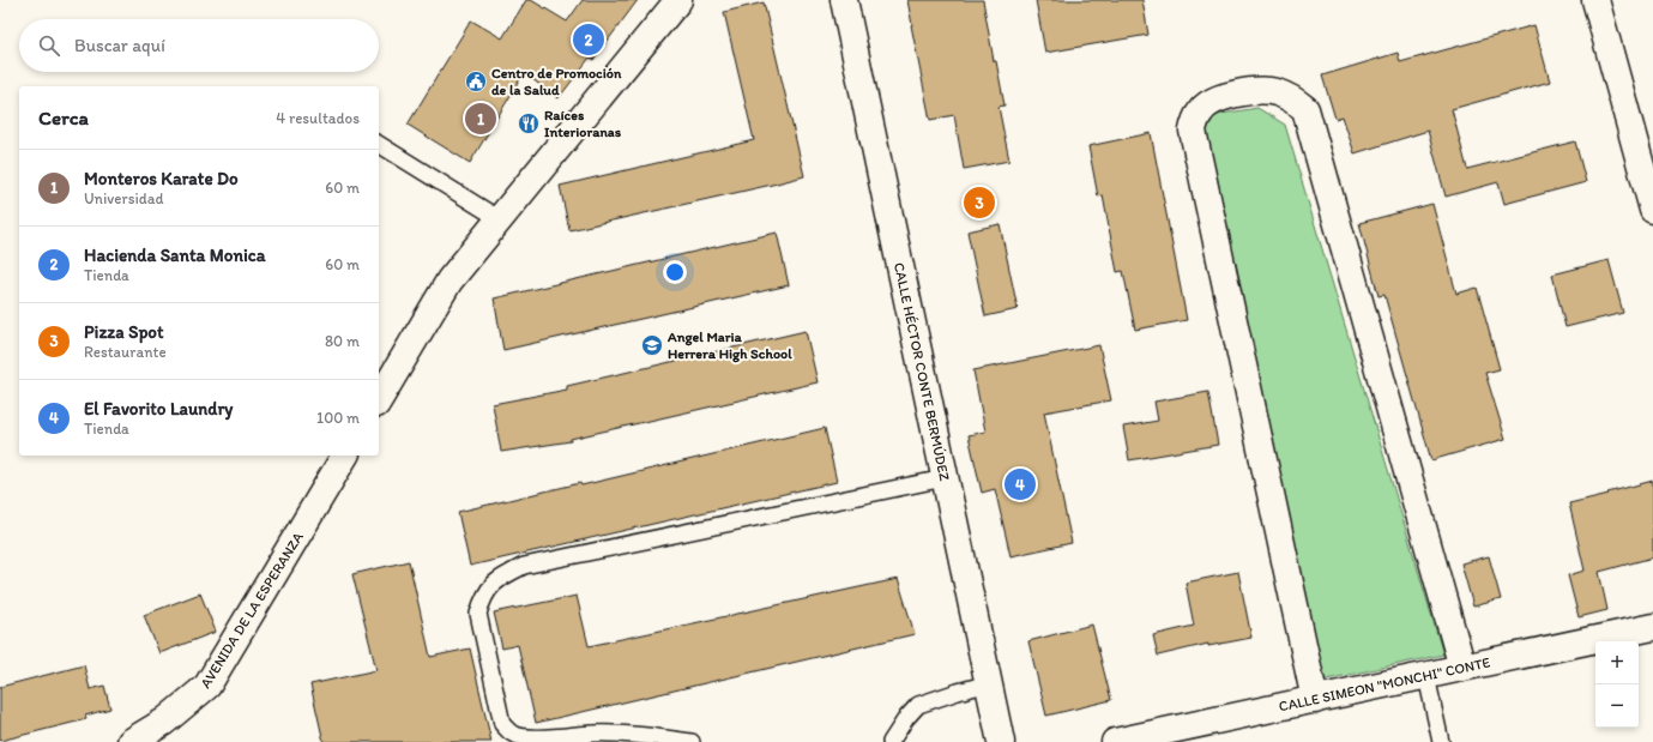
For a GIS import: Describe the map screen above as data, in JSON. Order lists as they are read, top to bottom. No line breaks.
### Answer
{"streets":{"street":["CALLE HÉCTOR CONTE BERMÚDEZ","AVENIDA DE LA ESPERANZA","CALLE SIMEON \"MONCHI\" CONTE"]},"places":{"public building":["Centro de Promoción de la Salud"],"restaurant":["Raíces Interioranas"],"school or university":["Angel Maria Herrera High School"]},"page":{"search":"Buscar aquí","pins":["2","1","3","4"],"heading":["Cerca","4 resultados"],"list":[{"mark":"1","name":"Monteros Karate Do","note":"Universidad","value":"60 m"},{"mark":"2","name":"Hacienda Santa Monica","note":"Tienda","value":"60 m"},{"mark":"3","name":"Pizza Spot","note":"Restaurante","value":"80 m"},{"mark":"4","name":"El Favorito Laundry","note":"Tienda","value":"100 m"}],"map_buttons":["+","−"]}}
